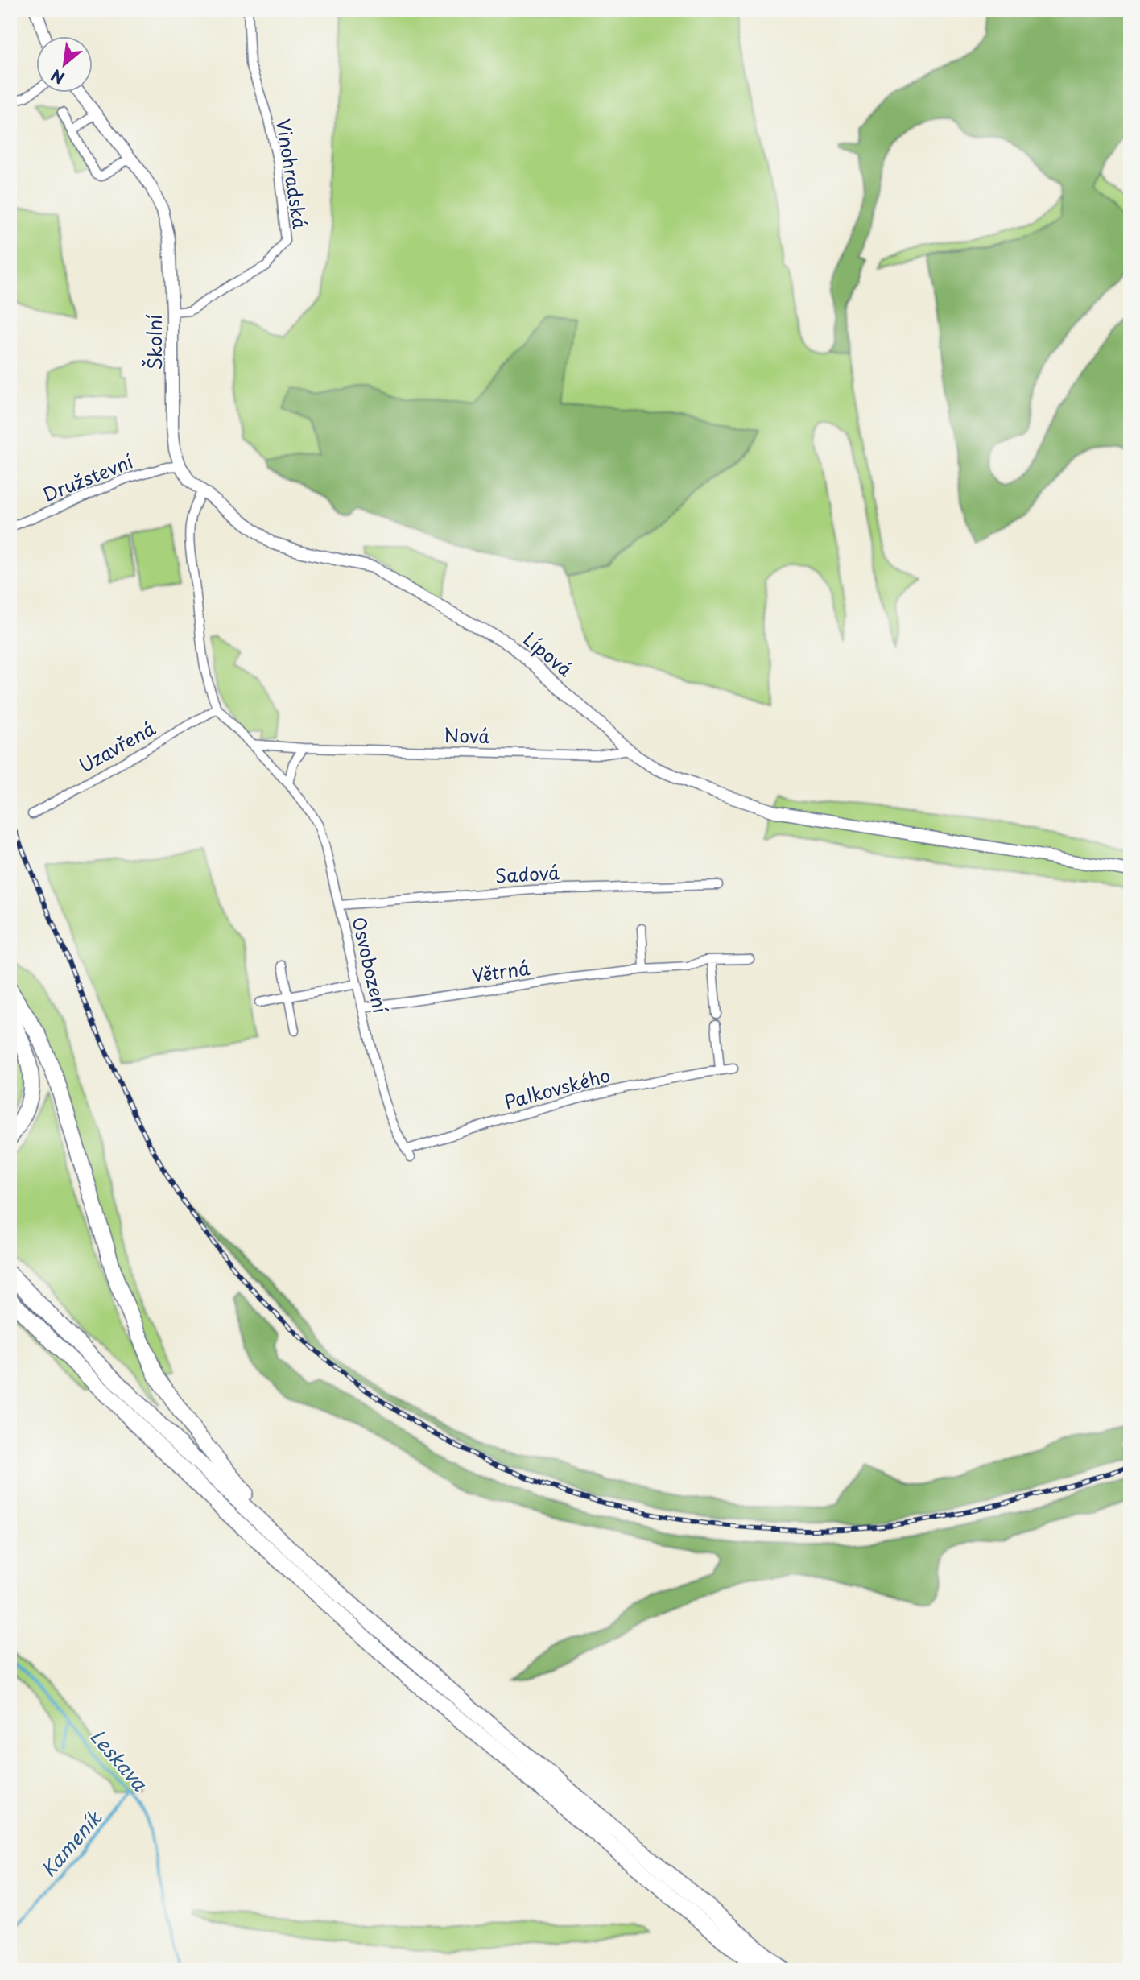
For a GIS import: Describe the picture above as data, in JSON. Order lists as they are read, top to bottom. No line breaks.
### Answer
{"streets":{"street":["Vinohradská","Školní","Družstevní","Lípová","Nová","Uzavřená","Sadová","Osvobození","Větrná","Palkovského"]},"crossings":[["Vinohradská","Školní"],["Školní","Družstevní"],["Školní","Lípová"],["Školní","Osvobození"],["Lípová","Nová"],["Nová","Osvobození"],["Uzavřená","Osvobození"],["Sadová","Osvobození"],["Osvobození","Větrná"],["Osvobození","Palkovského"]],"water":["Leskava","Kameník"],"north":"bottom left"}
